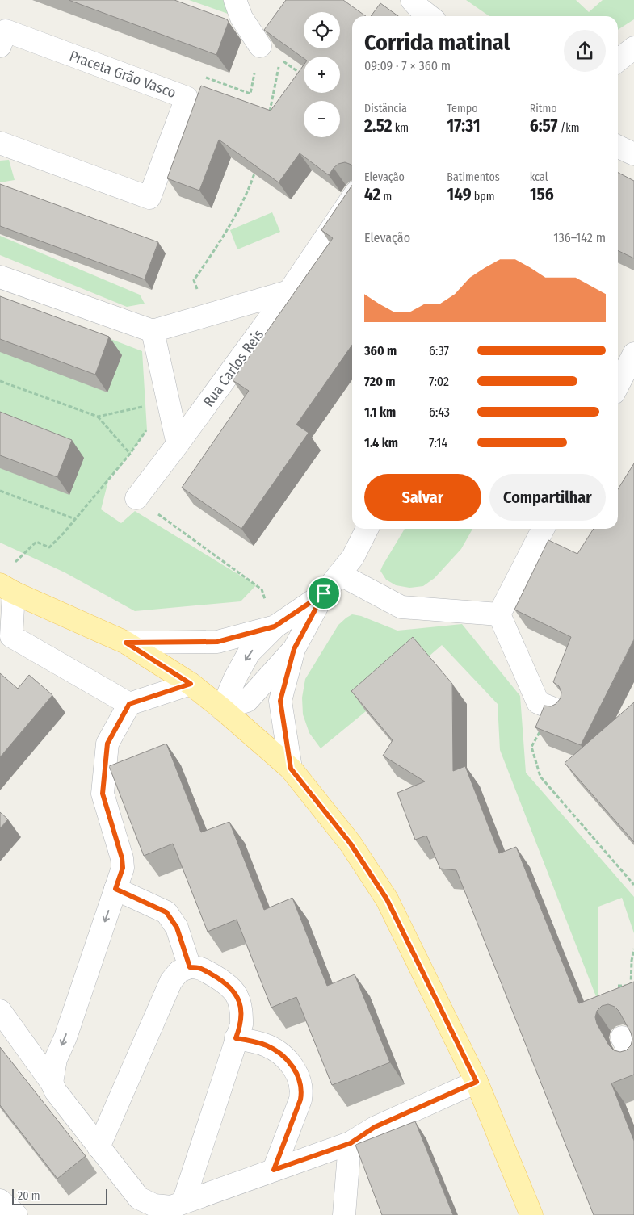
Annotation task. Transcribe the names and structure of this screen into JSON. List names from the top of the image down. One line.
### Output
{"streets":{"street":["Praceta Grão Vasco","Rua Carlos Reis"]},"scale_bar":"20 m","page":{"map_buttons":["+","−"],"heading":["Corrida matinal","09:09 · 7 × 360 m"],"stats":[["Distância","2.52 km"],["Tempo","17:31"],["Ritmo","6:57 /km"],["Elevação","42 m"],["Batimentos","149 bpm"],["kcal","156"]],"chart":["Elevação","136–142 m"],"list":[{"name":"360 m","note":"6:37"},{"name":"720 m","note":"7:02"},{"name":"1.1 km","note":"6:43"},{"name":"1.4 km","note":"7:14"}],"buttons":["Salvar","Compartilhar"],"scale":"20 m"}}
